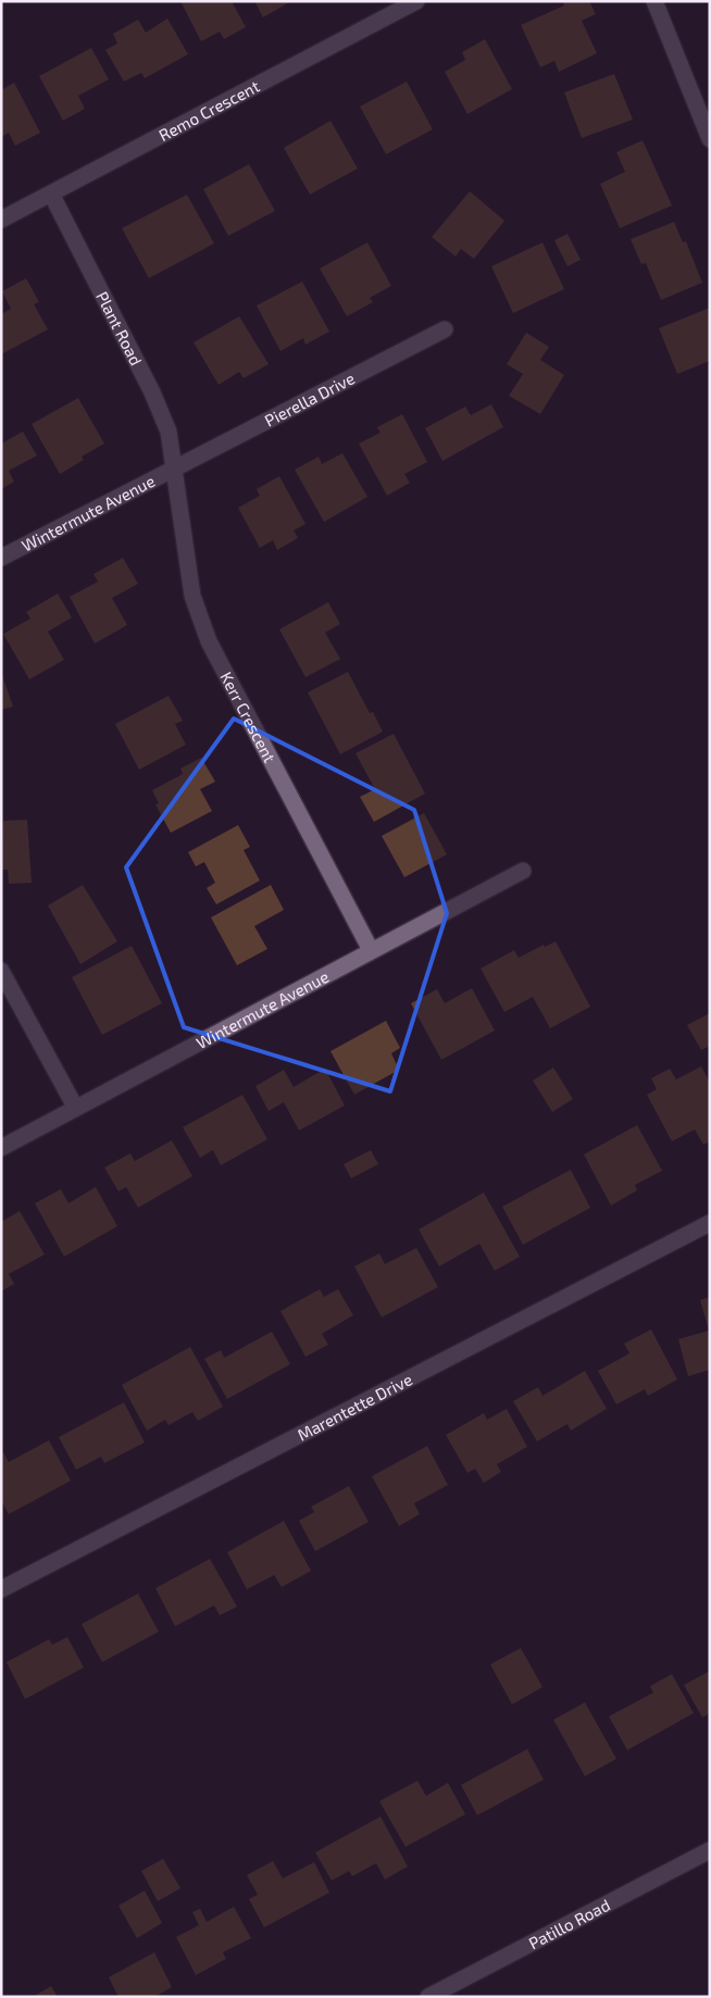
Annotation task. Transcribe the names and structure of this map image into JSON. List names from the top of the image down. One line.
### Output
{"streets":{"street":["Remo Crescent","Plant Road","Pierella Drive","Wintermute Avenue","Kerr Crescent","Marentette Drive","Patillo Road"]},"crossings":[["Remo Crescent","Plant Road"],["Plant Road","Pierella Drive"],["Plant Road","Wintermute Avenue"],["Plant Road","Kerr Crescent"],["Pierella Drive","Wintermute Avenue"],["Pierella Drive","Kerr Crescent"],["Wintermute Avenue","Kerr Crescent"]]}
